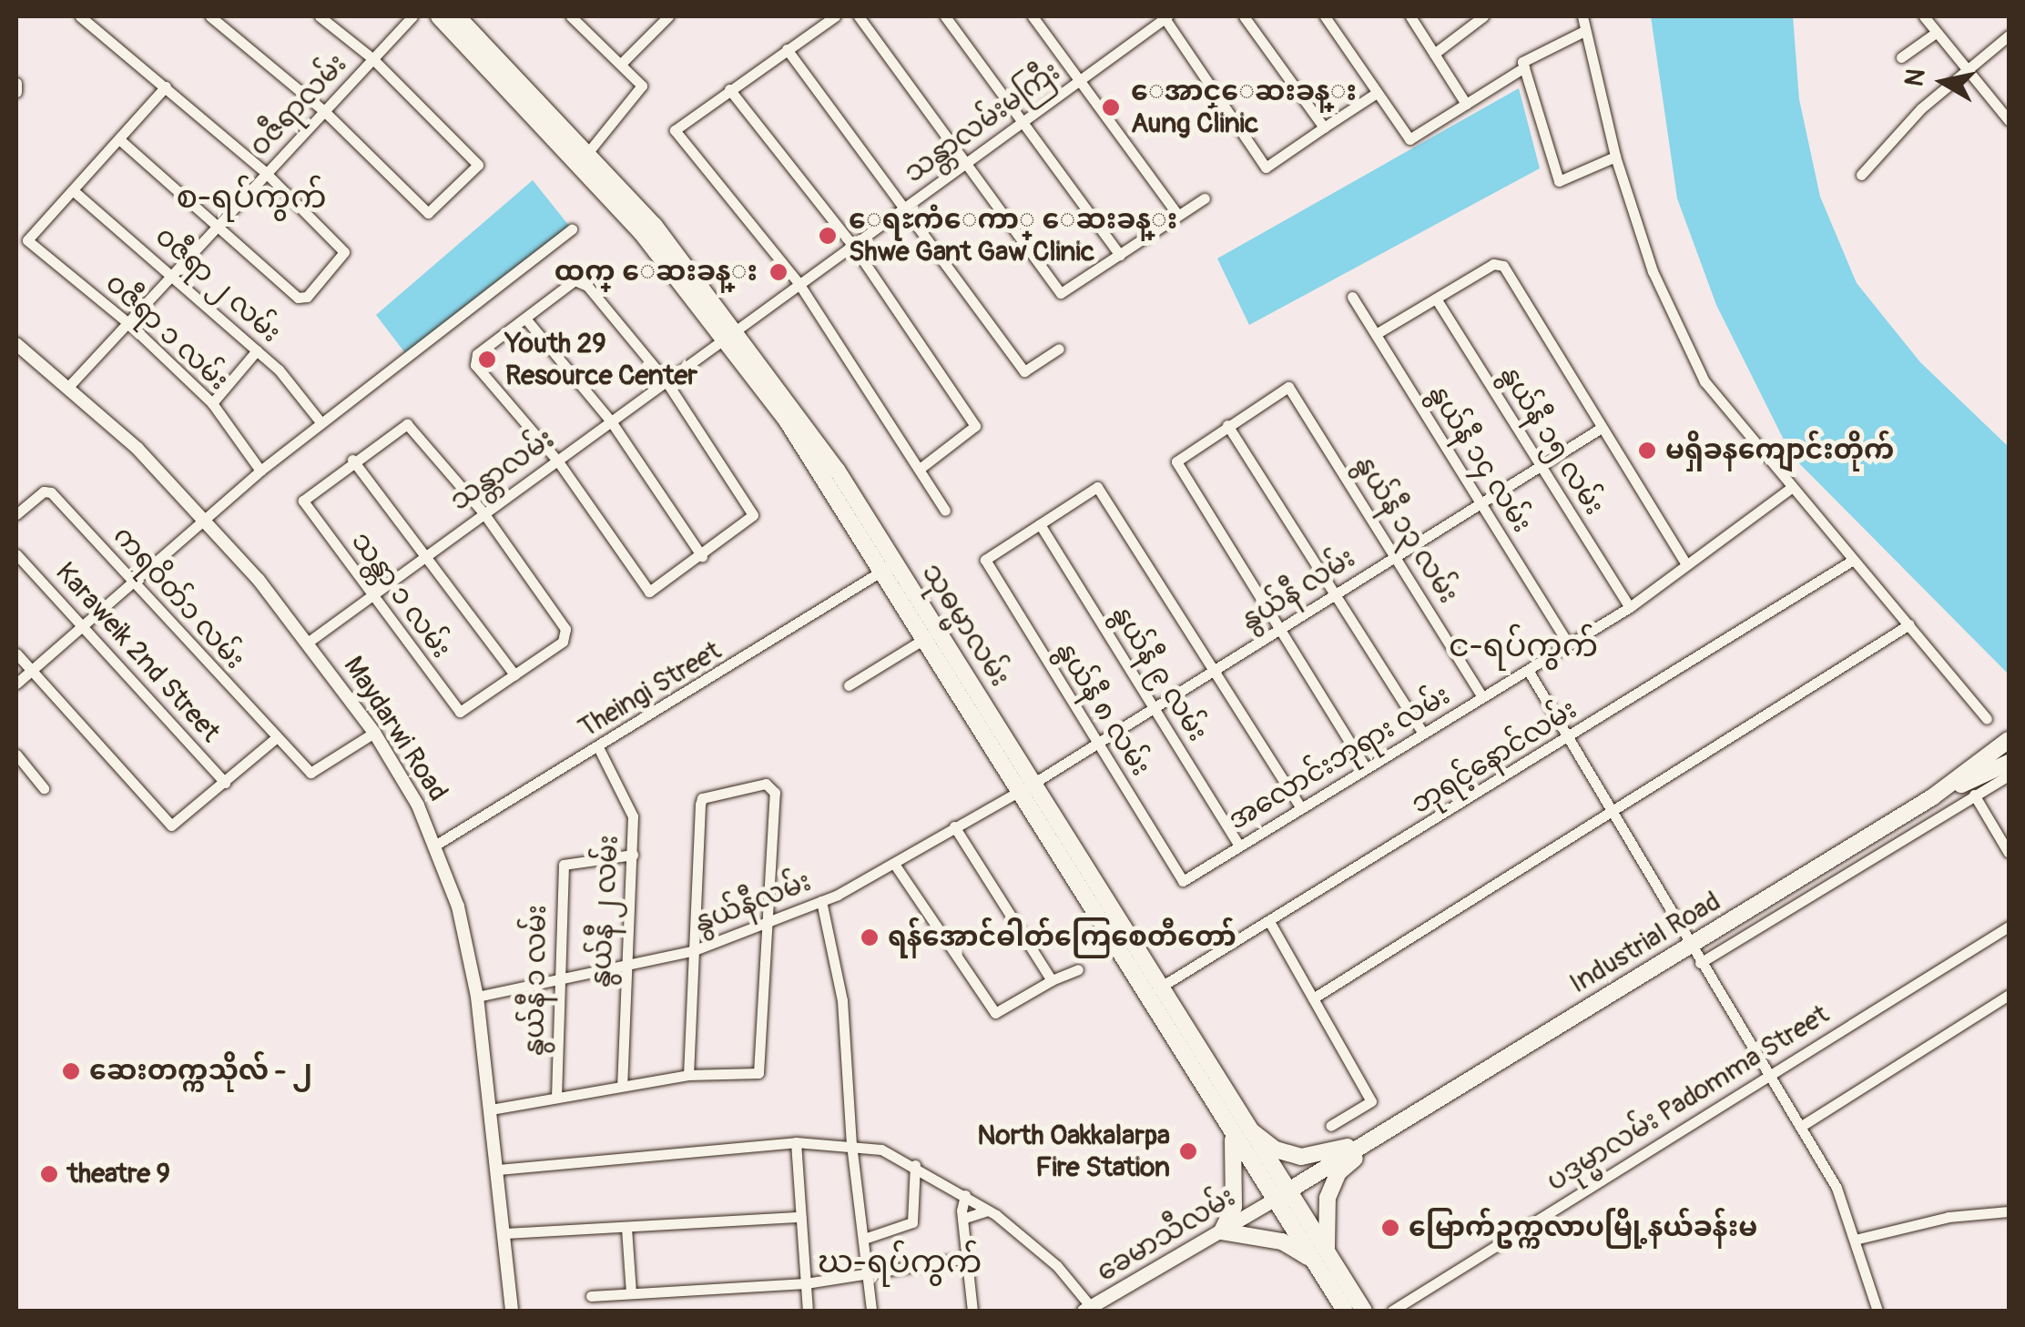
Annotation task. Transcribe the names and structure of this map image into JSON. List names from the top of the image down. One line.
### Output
{"streets":{"main road":["သုဓမ္မာလမ်း","Industrial Road","ခေမာသီလမ်း"],"street":["ဝဇီရာလမ်း","သန္တာလမ်းမကြီး","ဝဇီရာ ၂ လမ်း","ဝဇီရာ ၁ လမ်း","နွယ်နီ ၁၅ လမ်း","နွယ်နီ ၁၄ လမ်း","သန္တာလမ်း","နွယ်နီ ၁၃ လမ်း","နွယ်နီ လမ်း","သန္တာ ၁ လမ်း","ကရဝိတ်၁ လမ်း","Karaweik 2nd Street","နွယ်နီ ၉ လမ်း","Theingi Street","နွယ်နီ ၈ လမ်း","Maydarwi Road","ဘုရင့်နောင်လမ်း","အလောင်းဘုရား လမ်း","နွယ်နီလမ်း","နွယ်နီ ၂ လမ်း","နွယ်နီ ၁ လမ်း","ပဒုမ္မာလမ်း Padomma Street"]},"crossings":[["ဝဇီရာလမ်း","ဝဇီရာ ၂ လမ်း"],["ဝဇီရာလမ်း","ဝဇီရာ ၁ လမ်း"],["ဝဇီရာလမ်း","Maydarwi Road"],["သန္တာလမ်းမကြီး","သန္တာလမ်း"],["သန္တာလမ်းမကြီး","သုဓမ္မာလမ်း"],["ဝဇီရာ ၂ လမ်း","ဝဇီရာ ၁ လမ်း"],["နွယ်နီ ၁၅ လမ်း","နွယ်နီ လမ်း"],["နွယ်နီ ၁၅ လမ်း","အလောင်းဘုရား လမ်း"],["နွယ်နီ ၁၄ လမ်း","နွယ်နီ လမ်း"],["နွယ်နီ ၁၄ လမ်း","အလောင်းဘုရား လမ်း"],["သန္တာလမ်း","သန္တာ ၁ လမ်း"],["သန္တာလမ်း","သုဓမ္မာလမ်း"],["သန္တာလမ်း","Maydarwi Road"],["နွယ်နီ ၁၃ လမ်း","နွယ်နီ လမ်း"],["နွယ်နီ ၁၃ လမ်း","အလောင်းဘုရား လမ်း"],["နွယ်နီ လမ်း","သုဓမ္မာလမ်း"],["နွယ်နီ လမ်း","နွယ်နီ ၉ လမ်း"],["နွယ်နီ လမ်း","နွယ်နီ ၈ လမ်း"],["နွယ်နီ လမ်း","နွယ်နီလမ်း"],["ကရဝိတ်၁ လမ်း","Maydarwi Road"],["သုဓမ္မာလမ်း","Theingi Street"],["သုဓမ္မာလမ်း","ဘုရင့်နောင်လမ်း"],["သုဓမ္မာလမ်း","နွယ်နီလမ်း"],["သုဓမ္မာလမ်း","ခေမာသီလမ်း"],["နွယ်နီ ၉ လမ်း","နွယ်နီ ၈ လမ်း"],["နွယ်နီ ၉ လမ်း","အလောင်းဘုရား လမ်း"],["Theingi Street","Maydarwi Road"],["Theingi Street","နွယ်နီ ၂ လမ်း"],["နွယ်နီ ၈ လမ်း","အလောင်းဘုရား လမ်း"],["Maydarwi Road","နွယ်နီလမ်း"],["နွယ်နီလမ်း","နွယ်နီ ၂ လမ်း"],["နွယ်နီလမ်း","နွယ်နီ ၁ လမ်း"],["နွယ်နီ ၂ လမ်း","နွယ်နီ ၁ လမ်း"]],"districts":["စ-ရပ်ကွက်","င-ရပ်ကွက်","ဃ-ရပ်ကွက်"],"places":["ေအာင္ေဆးခန္း Aung Clinic","ေရႊကံေကာ္ ေဆးခန္း Shwe Gant Gaw Clinic","ထက္ ေဆးခန္း","Youth 29 Resource Center","မရှိခနကျောင်းတိုက်","ရန်အောင်ဓါတ်ကြေစေတီတော်","ဆေးတက္ကသိုလ် - ၂","North Oakkalarpa Fire Station","theatre 9","မြောက်ဥက္ကလာပမြို့နယ်ခန်းမ"],"north":"left"}
